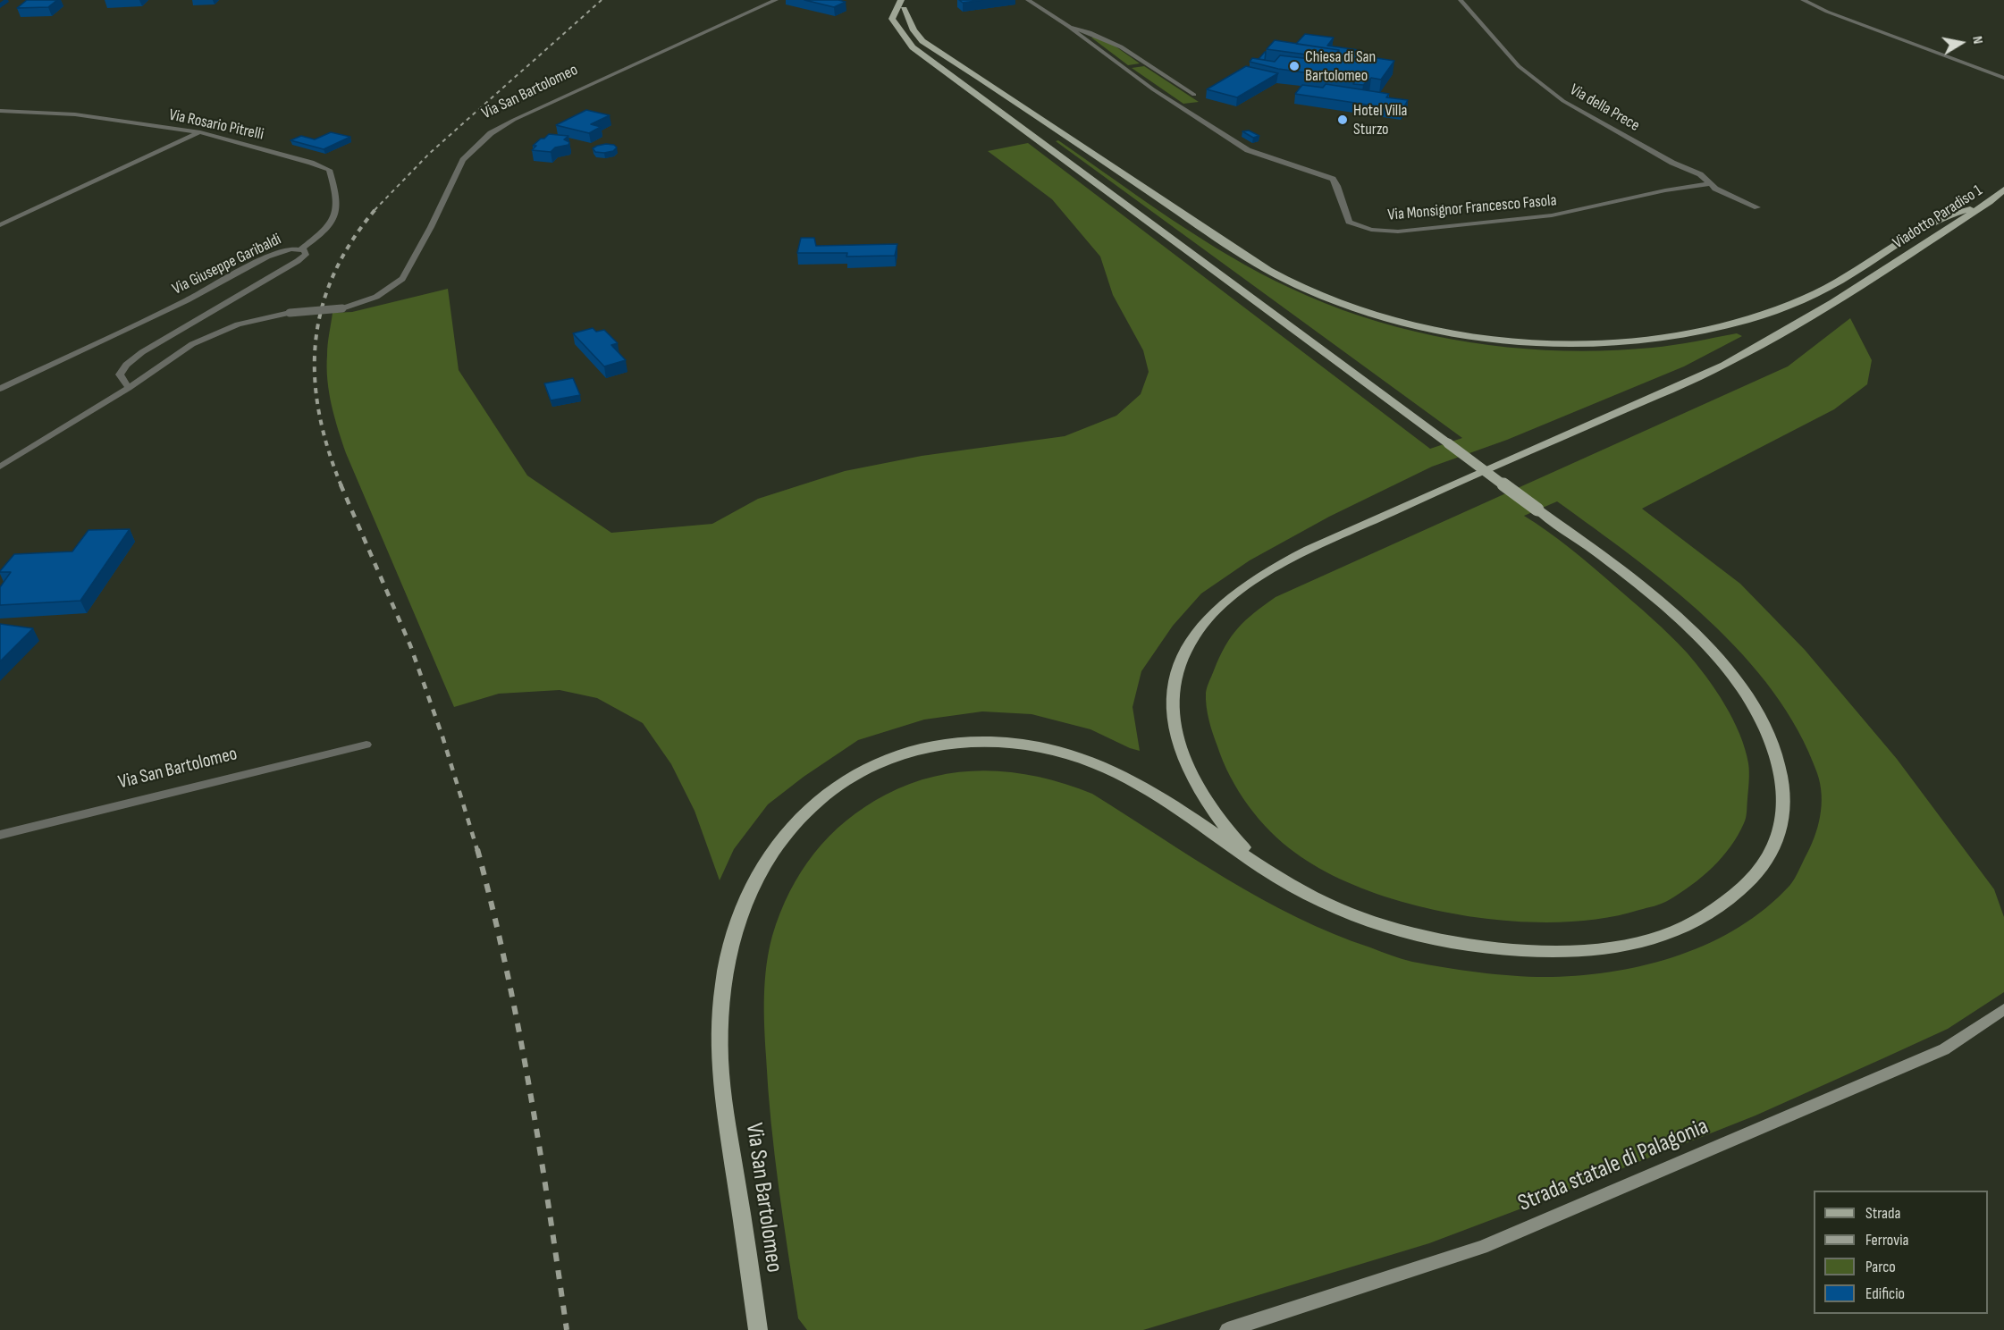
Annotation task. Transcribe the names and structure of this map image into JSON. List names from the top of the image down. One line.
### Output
{"streets":{"main road":["Via San Bartolomeo","Viadotto Paradiso 1","Strada statale di Palagonia"],"street":["Via della Prece","Via Rosario Pitrelli","Via Monsignor Francesco Fasola","Via Giuseppe Garibaldi"]},"crossings":[["Via San Bartolomeo","Viadotto Paradiso 1"],["Via San Bartolomeo","Via Giuseppe Garibaldi"],["Via della Prece","Via Monsignor Francesco Fasola"],["Via Rosario Pitrelli","Via Giuseppe Garibaldi"]],"places":["Chiesa di San Bartolomeo","Hotel Villa Sturzo"],"legend":["Strada","Ferrovia","Parco","Edificio"],"north":"right"}
